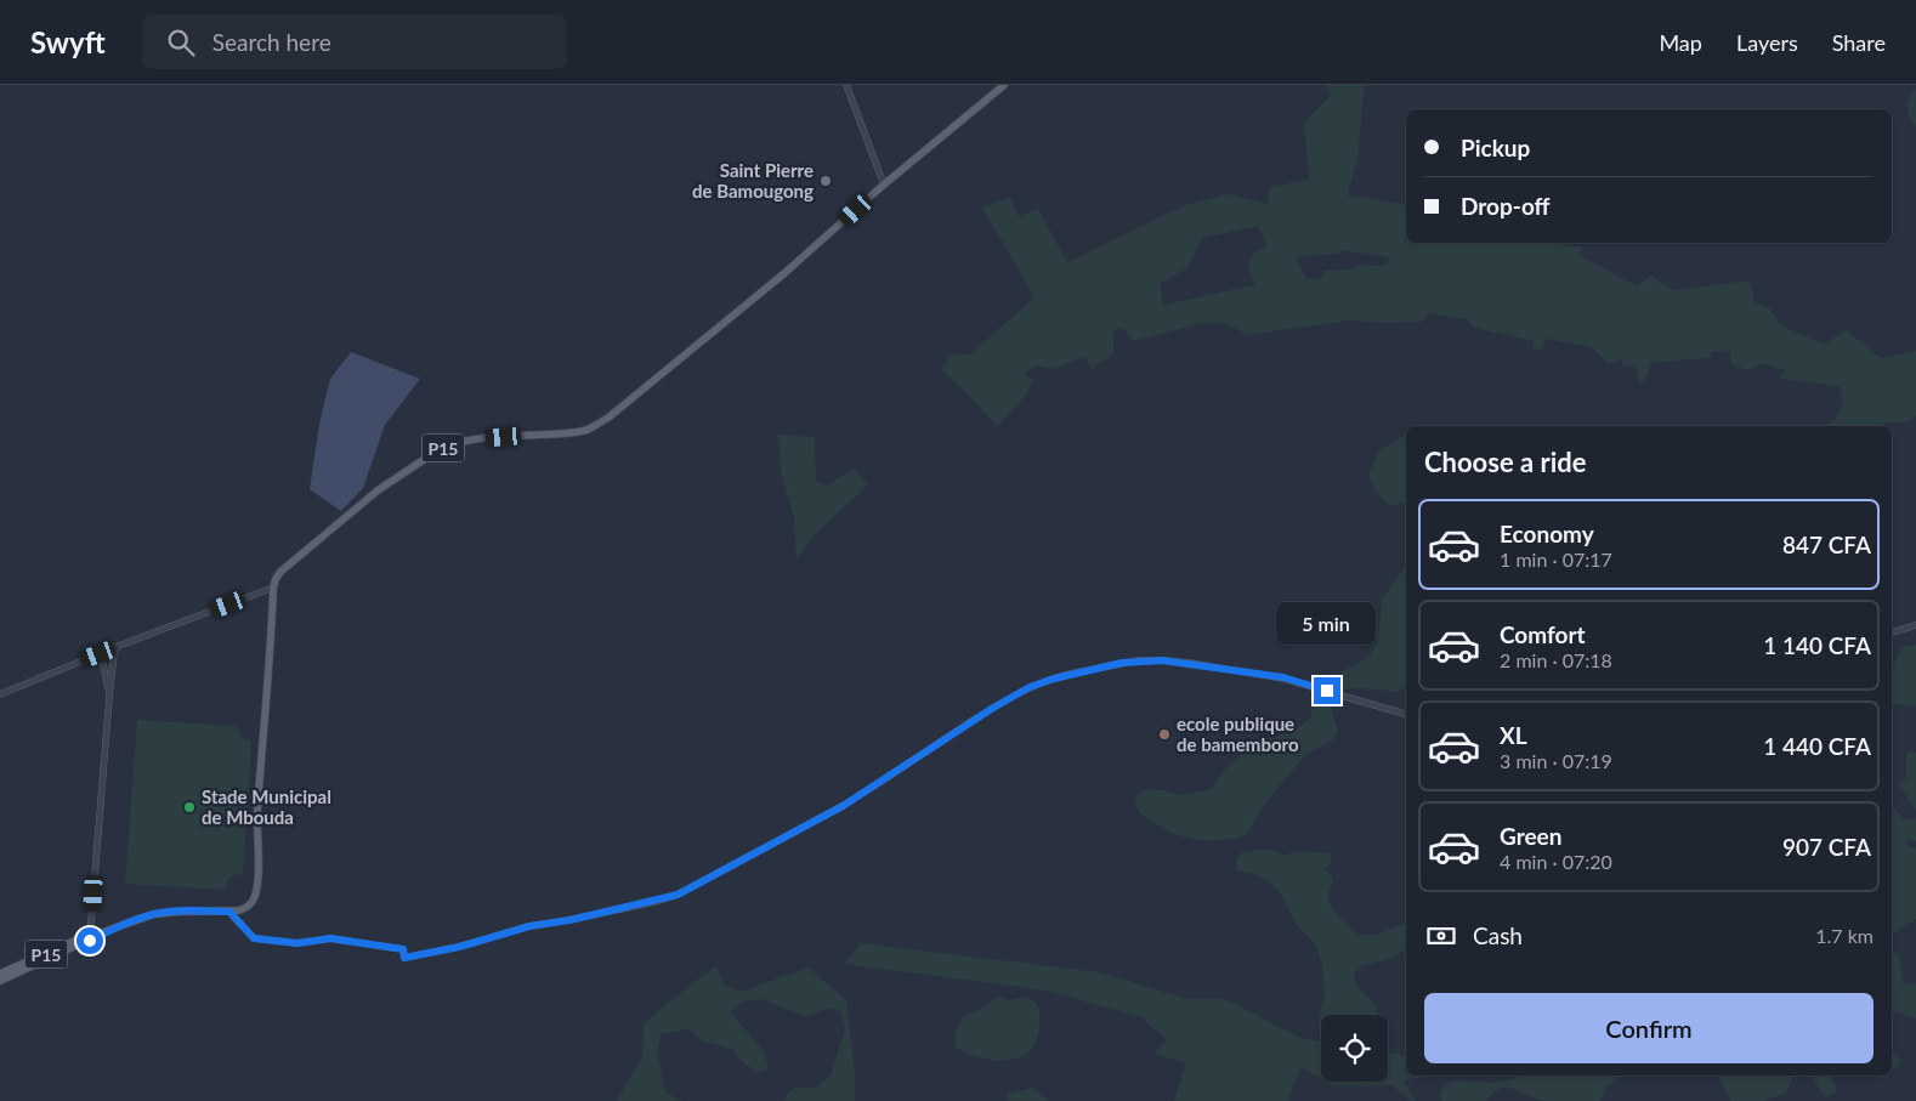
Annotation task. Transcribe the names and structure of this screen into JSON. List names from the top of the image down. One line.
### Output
{"streets":{"main road":["P15"]},"places":["Saint Pierre de Bamougong","ecole publique de bamemboro","Stade Municipal de Mbouda"],"page":{"header":"Swyft","search":"Search here","nav":["Map","Layers","Share"],"banner":["Pickup","Drop-off"],"heading":"Choose a ride","list":[{"name":"Economy","note":"1 min · 07:17","value":"847 CFA"},{"name":"Comfort","note":"2 min · 07:18","value":"1 140 CFA"},{"name":"XL","note":"3 min · 07:19","value":"1 440 CFA"},{"name":"Green","note":"4 min · 07:20","value":"907 CFA"}],"bubble":"5 min","pay":["Cash","1.7 km"],"buttons":"Confirm"}}
